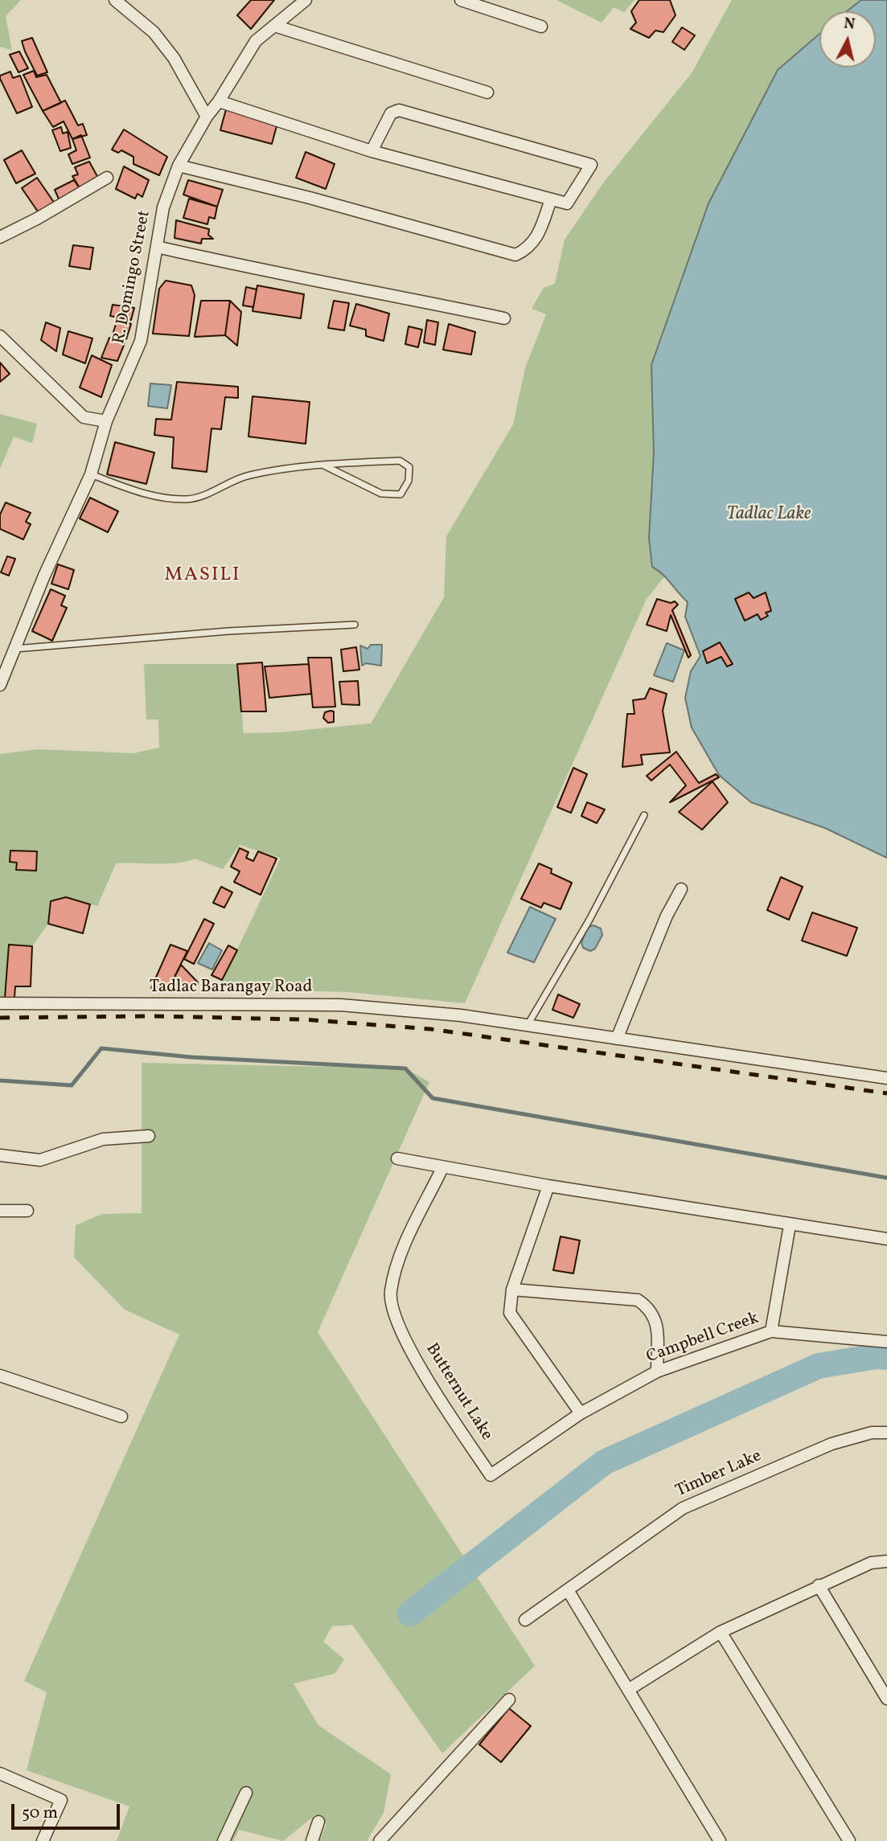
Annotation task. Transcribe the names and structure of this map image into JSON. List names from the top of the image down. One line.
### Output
{"streets":{"street":["R. Domingo Street","Tadlac Barangay Road","Campbell Creek","Butternut Lake","Timber Lake"]},"crossings":[["Campbell Creek","Butternut Lake"]],"districts":["MASILI"],"water":["Tadlac Lake"],"scale_bar":"50 m","north":"top"}
